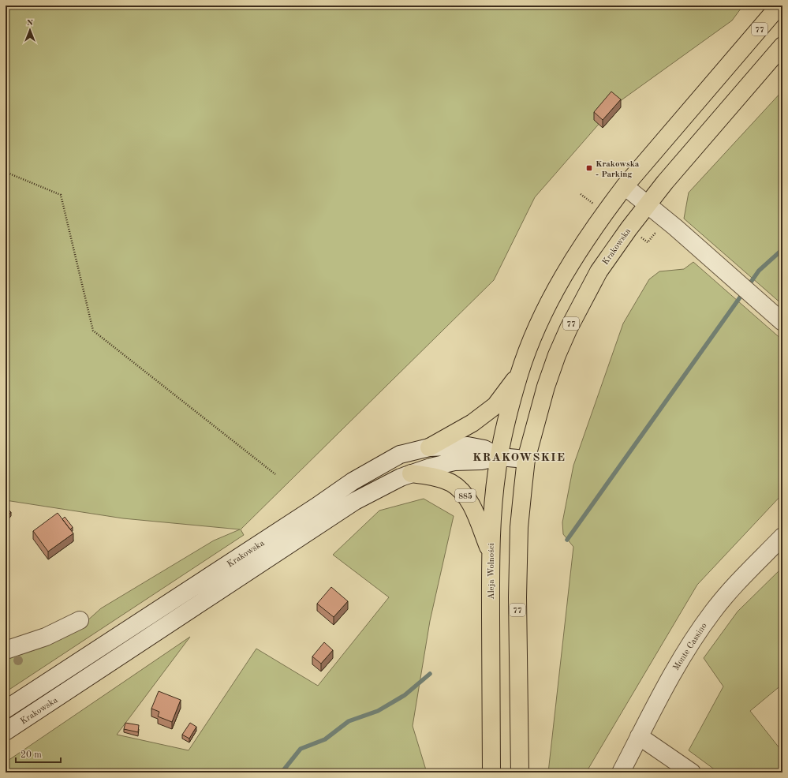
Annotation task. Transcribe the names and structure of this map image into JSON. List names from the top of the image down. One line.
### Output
{"streets":{"highway":["77","Krakowska","885","Aleja Wolności"],"main road":["Monte Cassino"]},"crossings":[["77","Krakowska"],["77","Aleja Wolności"],["Krakowska","885"],["Krakowska","Aleja Wolności"],["885","Aleja Wolności"]],"districts":["KRAKOWSKIE"],"places":{"transit":["Krakowska - Parking"]},"scale_bar":"20 m","north":"top"}
